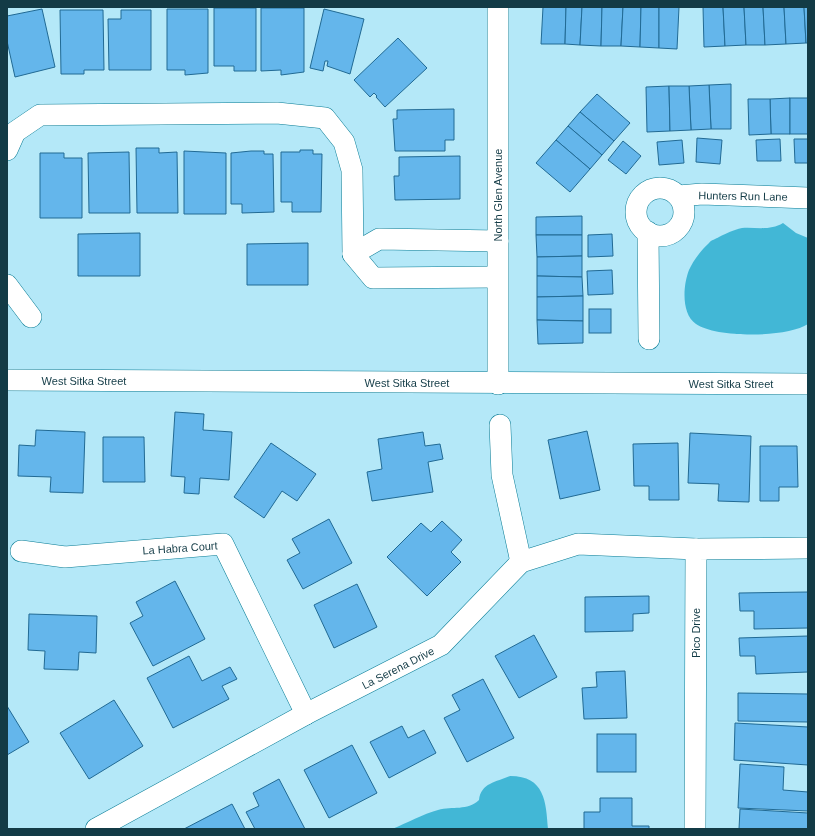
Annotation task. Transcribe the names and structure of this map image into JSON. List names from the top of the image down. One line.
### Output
{"streets":{"street":["North Glen Avenue","Hunters Run Lane","West Sitka Street","La Habra Court","Pico Drive","La Serena Drive"]},"crossings":[["North Glen Avenue","West Sitka Street"],["La Habra Court","La Serena Drive"],["Pico Drive","La Serena Drive"]]}
